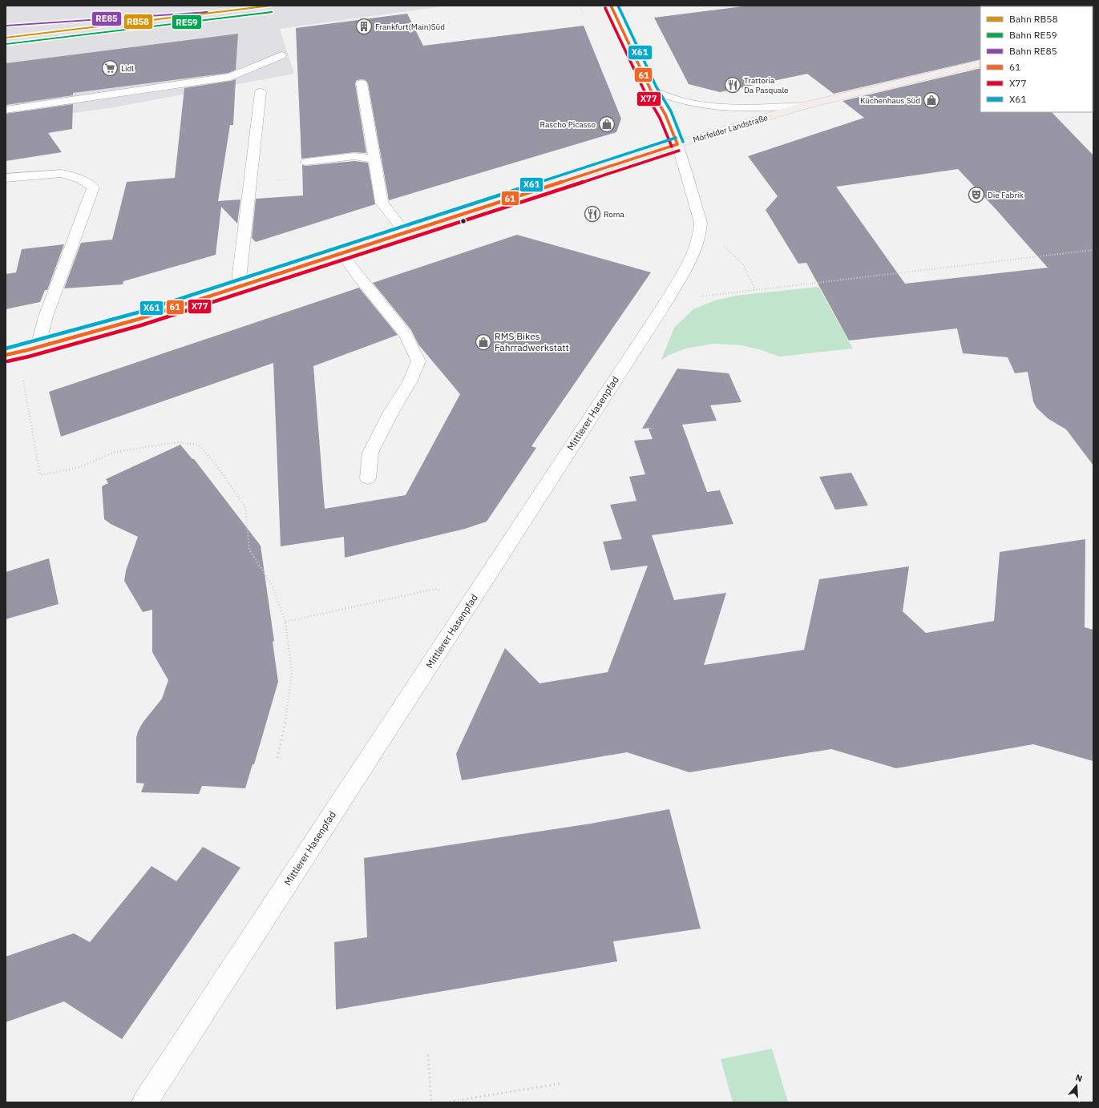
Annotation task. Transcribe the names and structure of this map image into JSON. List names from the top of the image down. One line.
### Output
{"streets":{"main road":["Mörfelder Landstraße"],"street":["Mittlerer Hasenpfad"]},"crossings":[["Mörfelder Landstraße","Mittlerer Hasenpfad"]],"places":{"building":["Frankfurt(Main)Süd"],"supermarket":["Lidl"],"restaurant":["Trattoria Da Pasquale","Roma"],"shop":["Küchenhaus Süd","Rascho Picasso","RMS Bikes Fahrradwerkstatt"],"theatre":["Die Fabrik"]},"lines":["rail line RB58","transit line 61","transit line X61","transit line X77","rail line RE59","rail line RE85"],"legend":["Bahn RB58","Bahn RE59","Bahn RE85","61","X77","X61"],"north":"top"}
